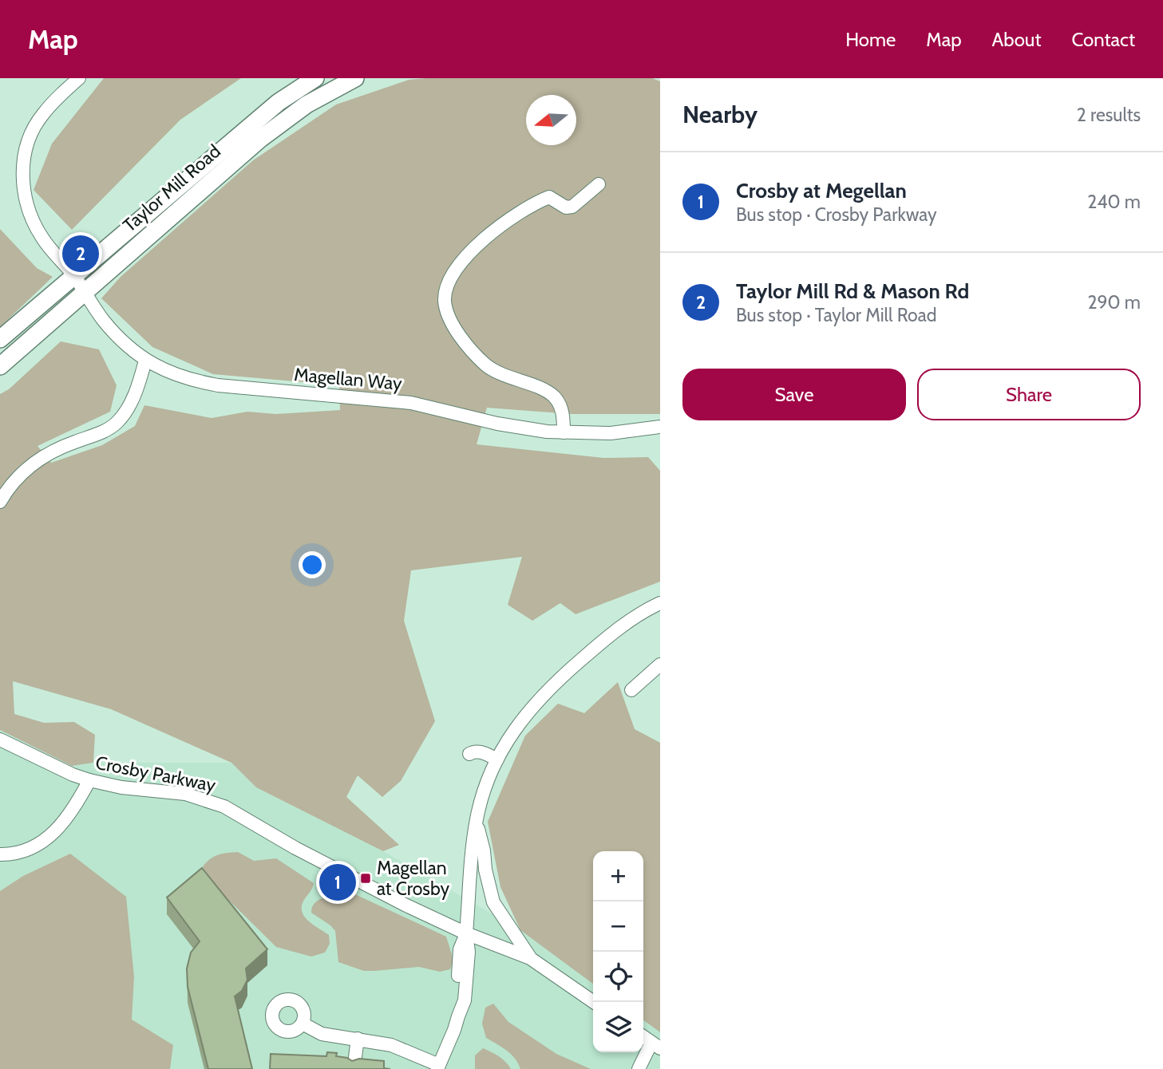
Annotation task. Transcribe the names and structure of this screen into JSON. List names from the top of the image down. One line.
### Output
{"streets":{"main road":["Taylor Mill Road"],"street":["Magellan Way","Crosby Parkway"]},"crossings":[["Taylor Mill Road","Magellan Way"]],"places":{"transit":["Magellan at Crosby"]},"north":"left","page":{"header":"Map","nav":["Home","Map","About","Contact"],"heading":["Nearby","2 results"],"list":[{"mark":"1","name":"Crosby at Megellan","note":"Bus stop · Crosby Parkway","value":"240 m"},{"mark":"2","name":"Taylor Mill Rd & Mason Rd","note":"Bus stop · Taylor Mill Road","value":"290 m"}],"pins":["2","1"],"buttons":["Save","Share"],"map_buttons":["+","−"]}}
